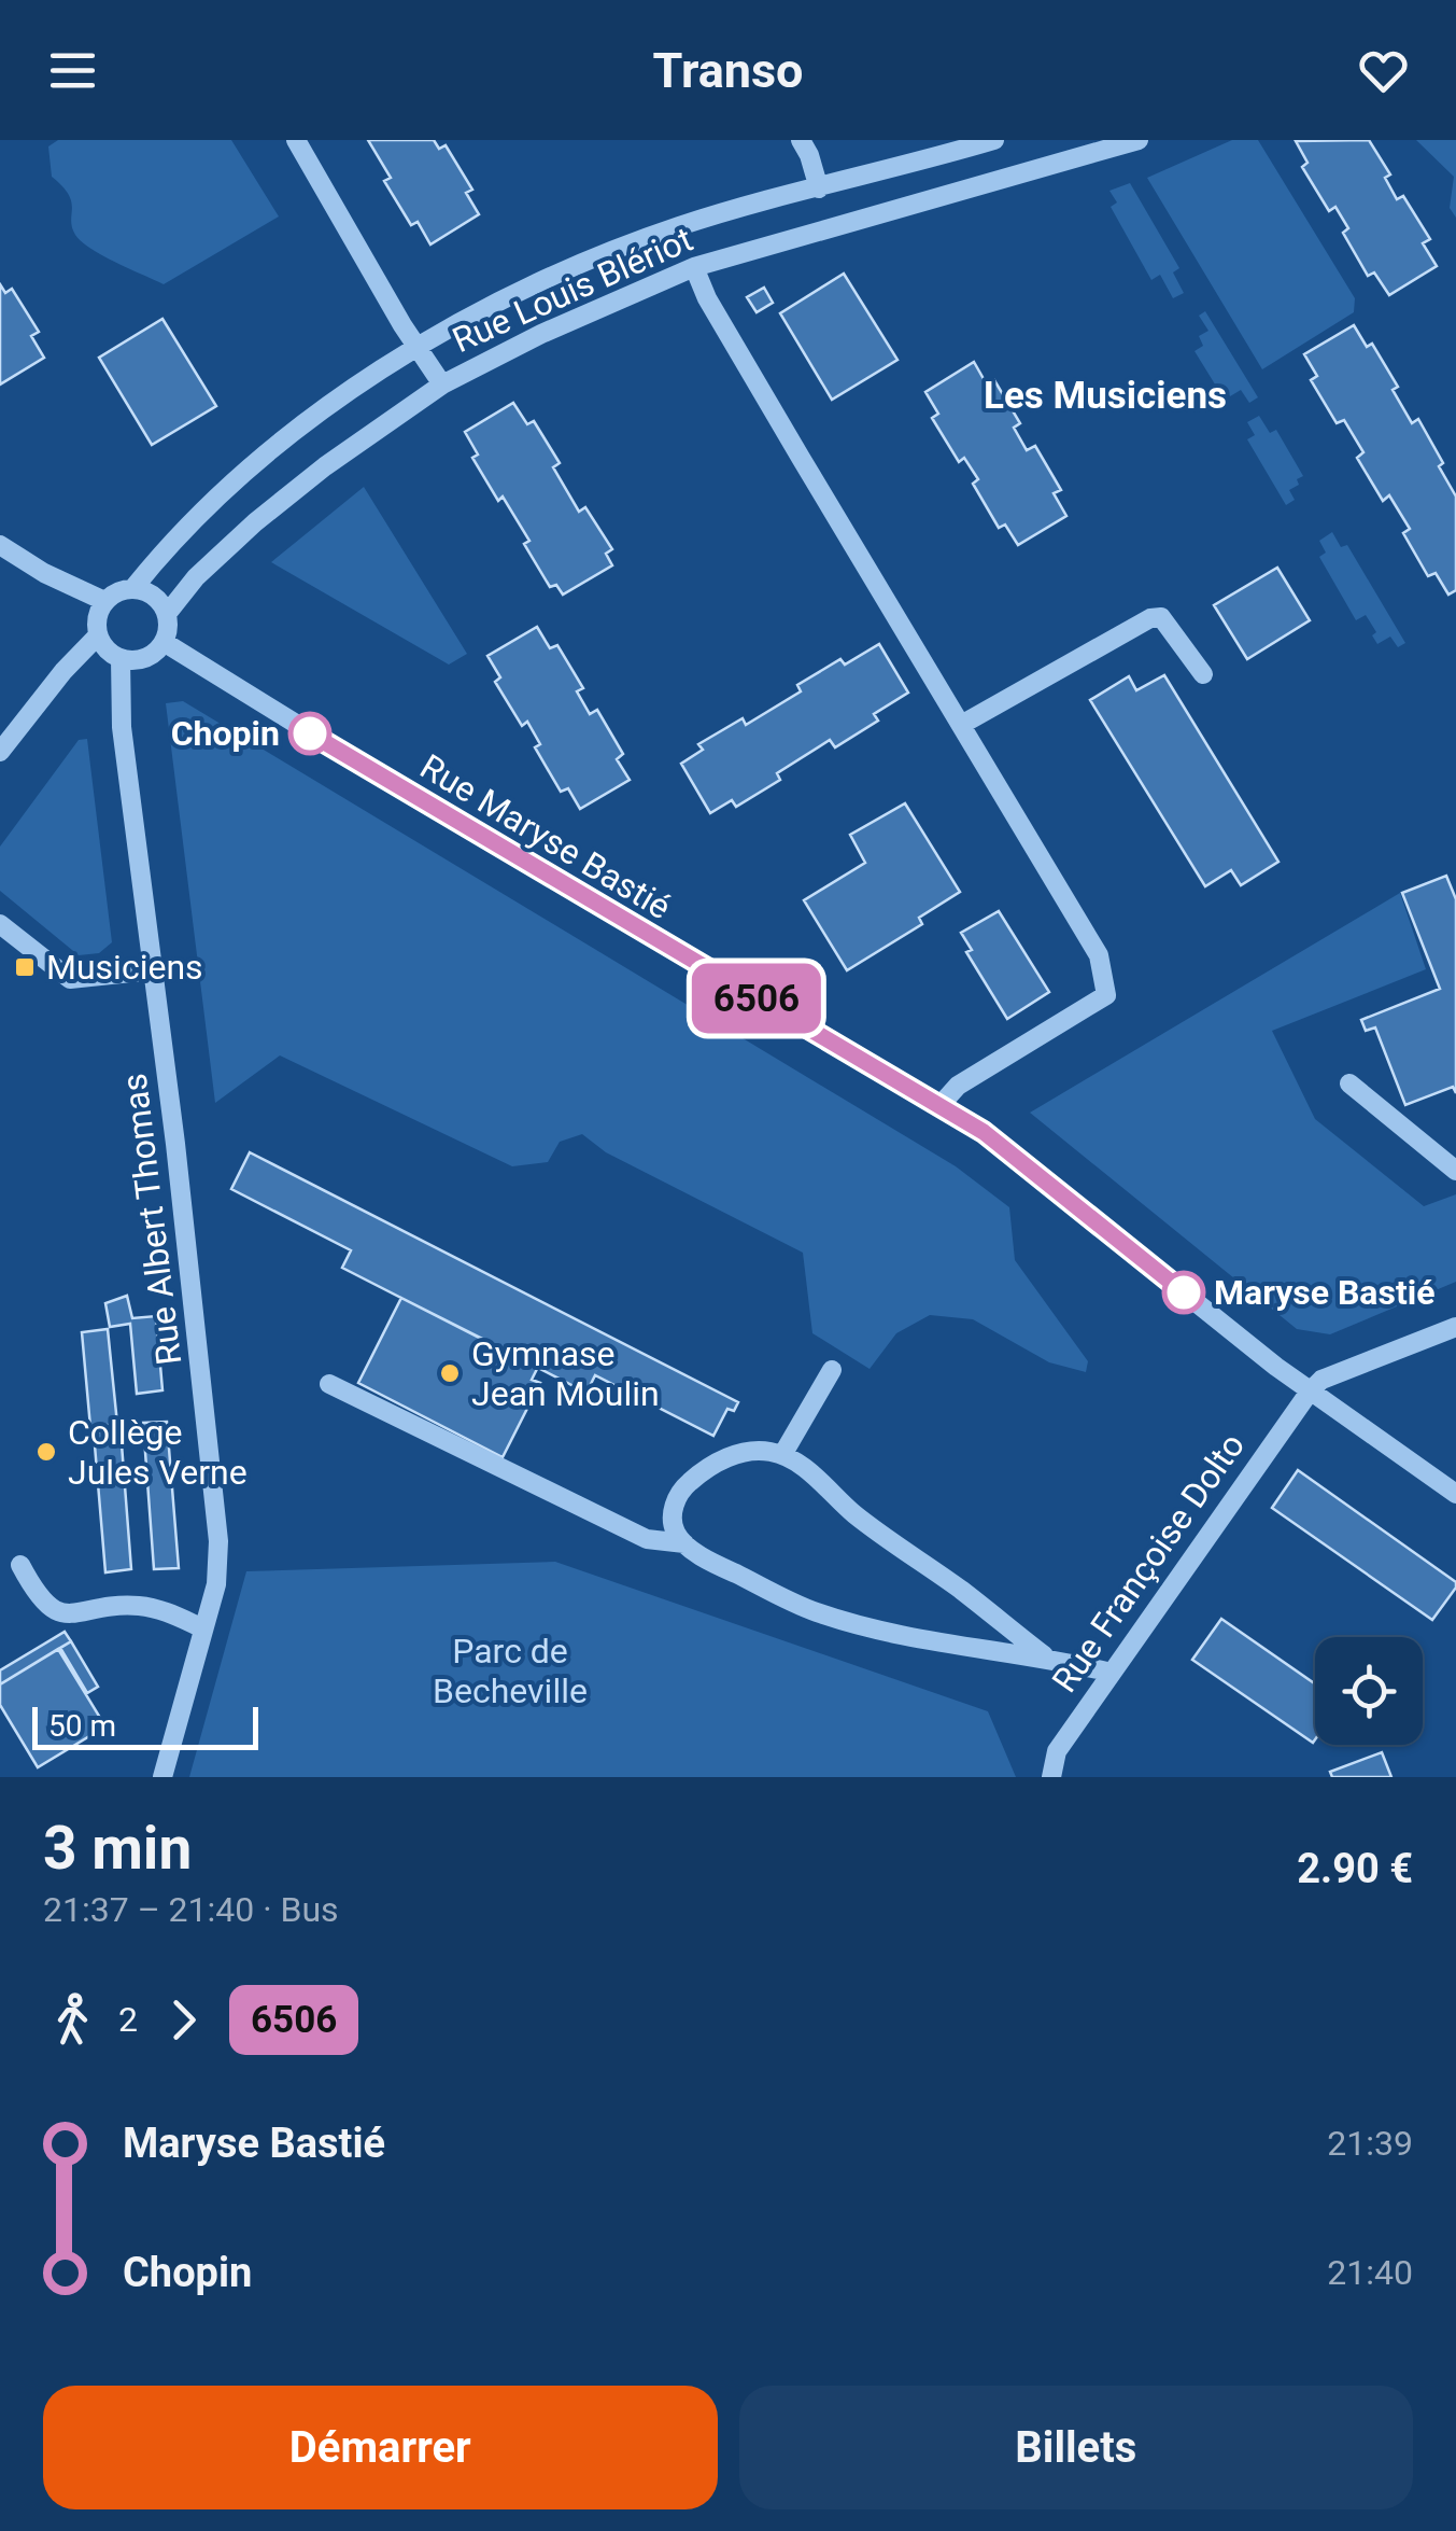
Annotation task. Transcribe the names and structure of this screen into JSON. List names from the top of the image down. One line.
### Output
{"streets":{"street":["Rue Louis Blériot","Rue Maryse Bastié","Rue Albert Thomas","Rue Françoise Dolto"]},"crossings":[["Rue Louis Blériot","Rue Maryse Bastié"],["Rue Louis Blériot","Rue Albert Thomas"],["Rue Maryse Bastié","Rue Albert Thomas"],["Rue Maryse Bastié","Rue Françoise Dolto"]],"districts":["Les Musiciens"],"parks":["Parc de Becheville"],"places":{"other":["Chopin","Maryse Bastié","Gymnase Jean Moulin","Collège Jules Verne"],"transit":["Musiciens"]},"lines":["bus line 6506"],"scale_bar":"50 m","page":{"header":"Transo","on_map":"6506","scale":"50 m","heading":["3 min","21:37 – 21:40 · Bus","2.90 €"],"legs":["2","6506"],"list":[{"name":"Maryse Bastié","value":"21:39"},{"name":"Chopin","value":"21:40"}],"buttons":["Démarrer","Billets"]}}
